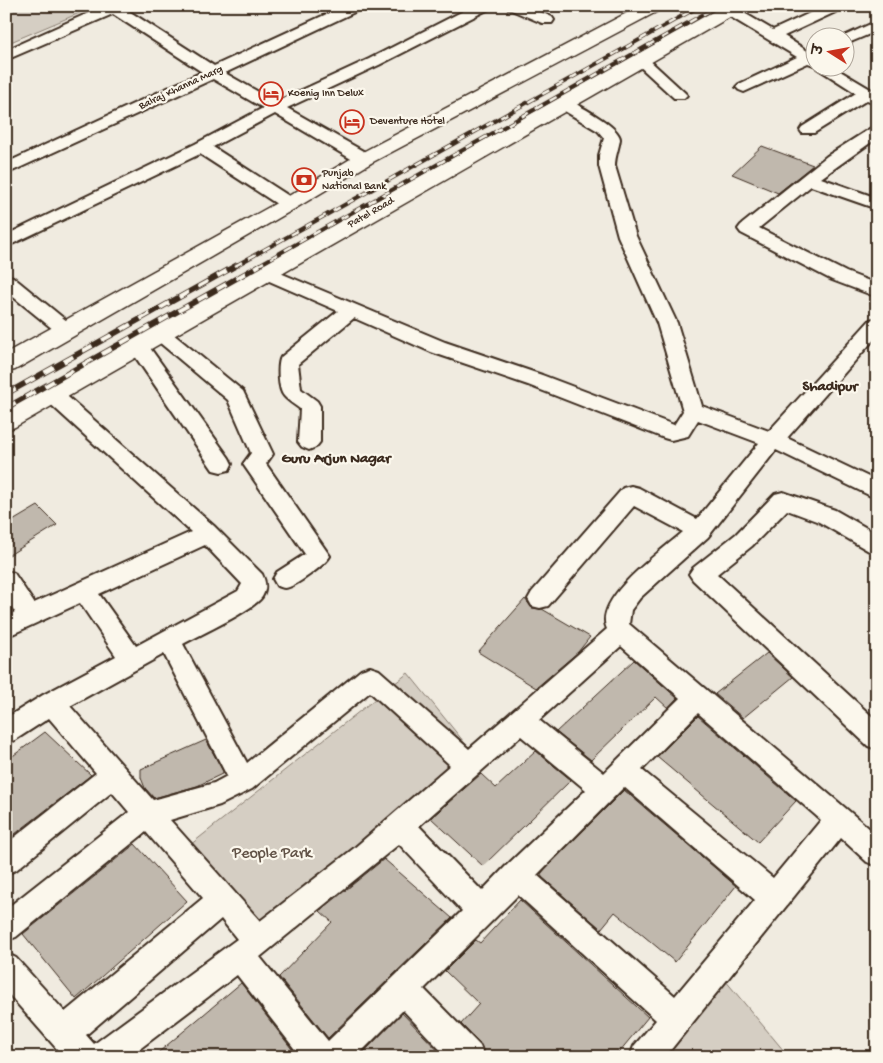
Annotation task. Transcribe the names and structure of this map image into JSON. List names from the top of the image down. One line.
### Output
{"streets":{"main road":["Patel Road"],"street":["Balraj Khanna Marg"]},"districts":["Shadipur","Guru Arjun Nagar"],"parks":["People Park"],"places":{"hotel":["Koenig Inn Delux","Deventure Hotel"],"bank":["Punjab National Bank"]},"north":"left"}
